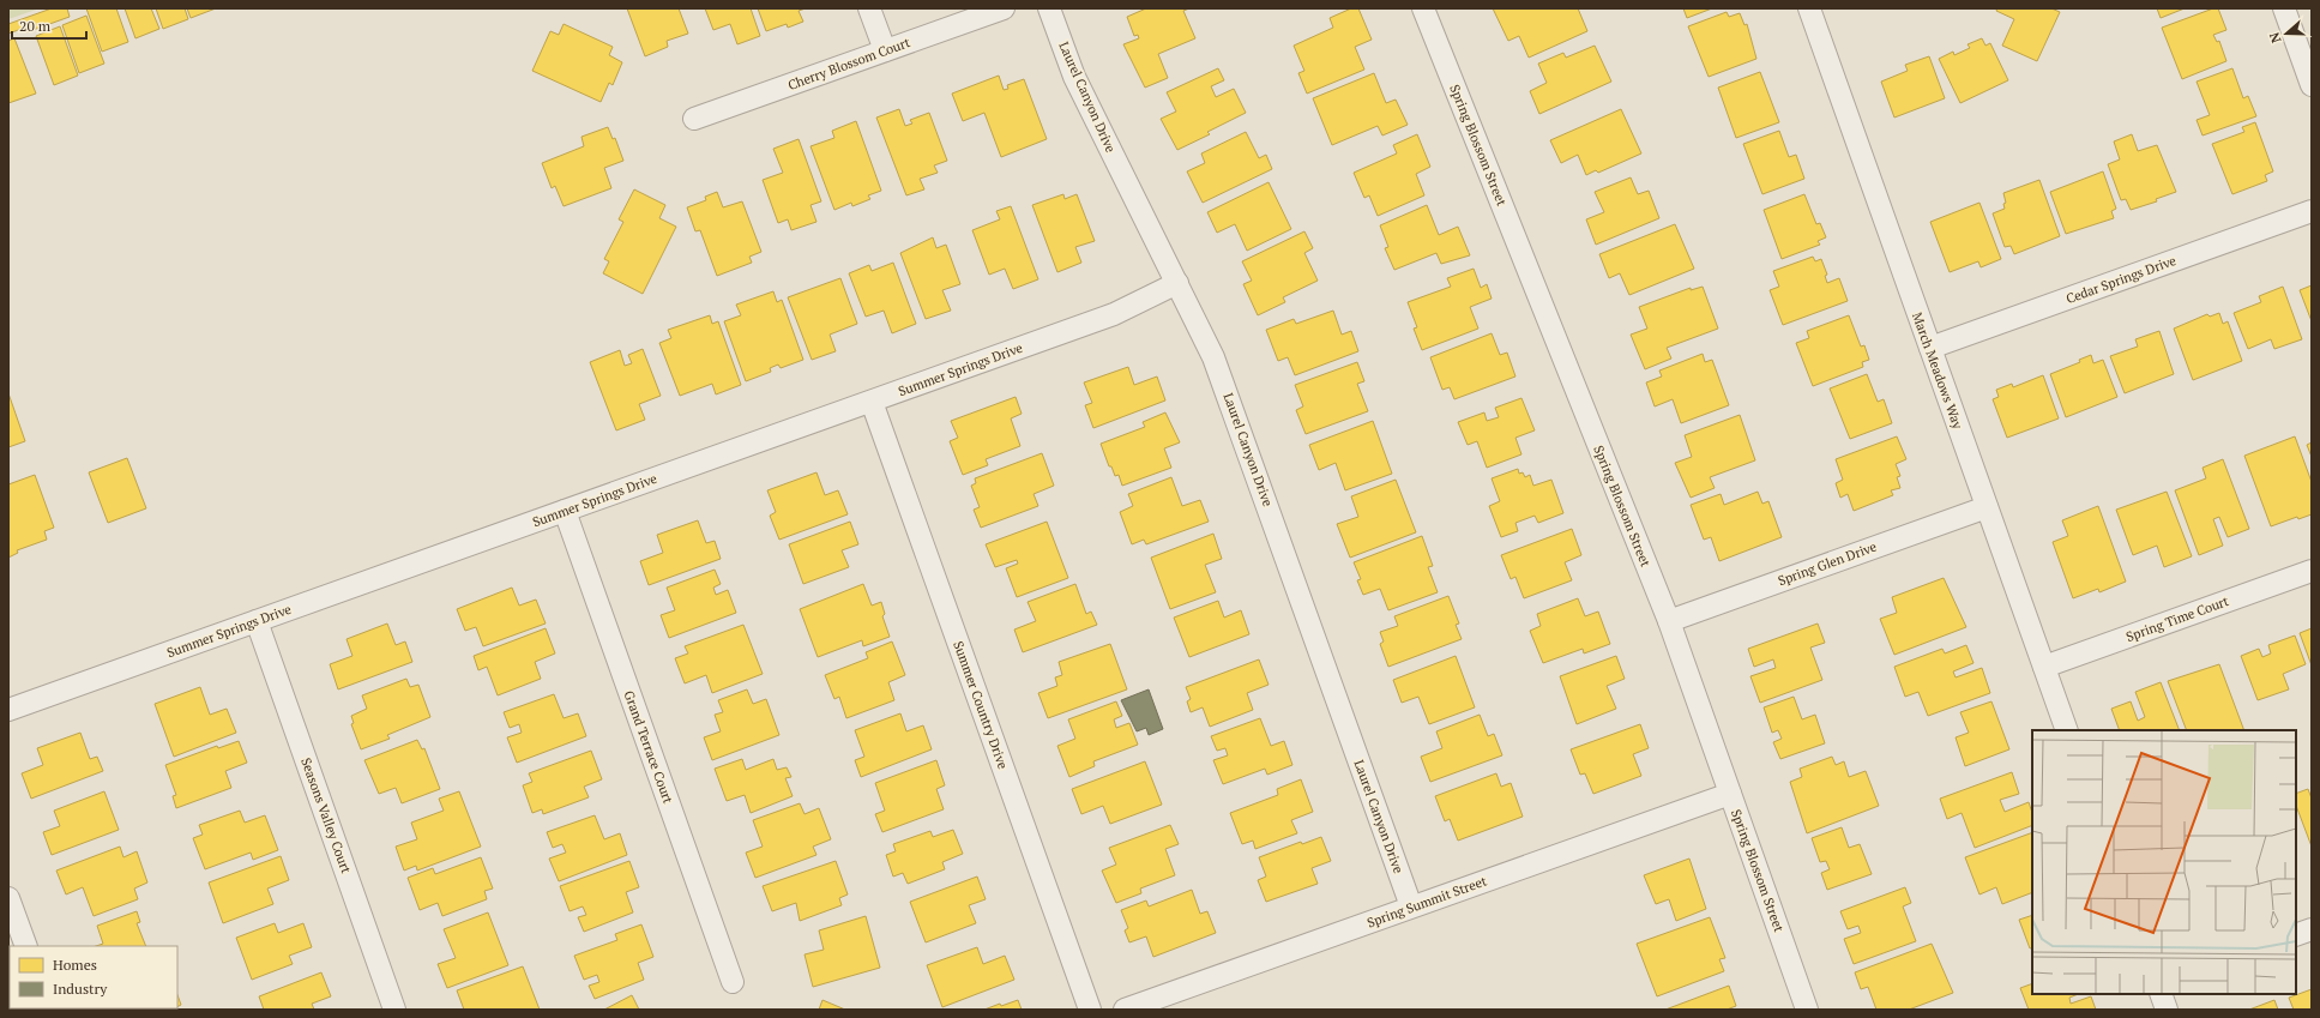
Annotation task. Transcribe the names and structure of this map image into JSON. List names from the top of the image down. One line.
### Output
{"streets":{"street":["Cherry Blossom Court","Laurel Canyon Drive","Spring Blossom Street","Cedar Springs Drive","Summer Springs Drive","March Meadows Way","Spring Glen Drive","Spring Time Court","Summer Country Drive","Grand Terrace Court","Seasons Valley Court","Spring Summit Street"]},"crossings":[["Laurel Canyon Drive","Summer Springs Drive"],["Laurel Canyon Drive","Spring Summit Street"],["Spring Blossom Street","Spring Glen Drive"],["Spring Blossom Street","Spring Summit Street"],["Cedar Springs Drive","March Meadows Way"],["Summer Springs Drive","Summer Country Drive"],["Summer Springs Drive","Grand Terrace Court"],["Summer Springs Drive","Seasons Valley Court"],["March Meadows Way","Spring Glen Drive"],["March Meadows Way","Spring Time Court"]],"legend":["Homes","Industry"],"scale_bar":"20 m","north":"left"}
